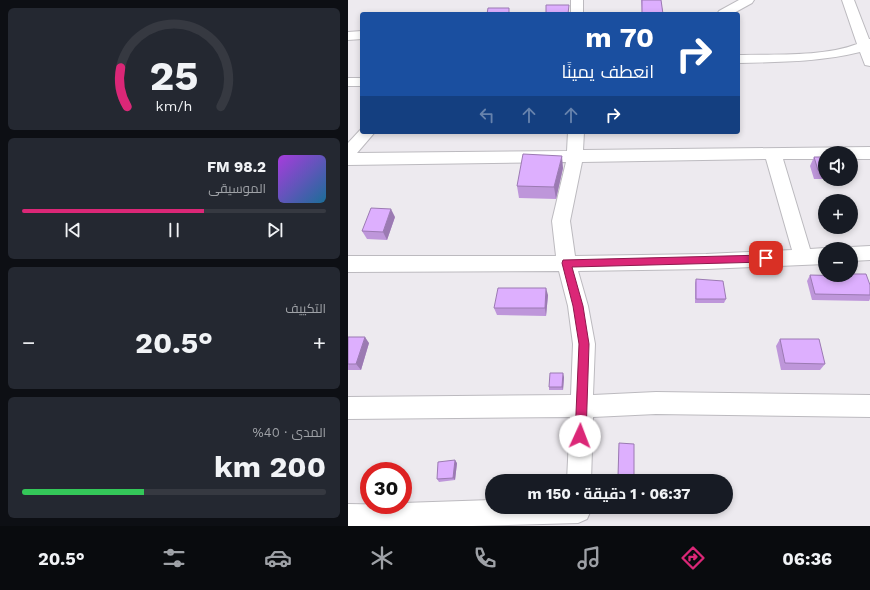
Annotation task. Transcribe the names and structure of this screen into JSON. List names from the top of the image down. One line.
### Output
{"page":{"turn":["70 m","انعطف يمينًا"],"map_buttons":["+","−"],"song":["98.2 FM","الموسيقى"],"tile":["التكييف",["المدى · 40%","200 km"]],"heat":["−","20.5°","+"],"limit":"30","trip":"06:37 · 1 دقيقة · 150 m","tabs":["06:36","20.5°"],"gauge":["25","km/h"]}}
